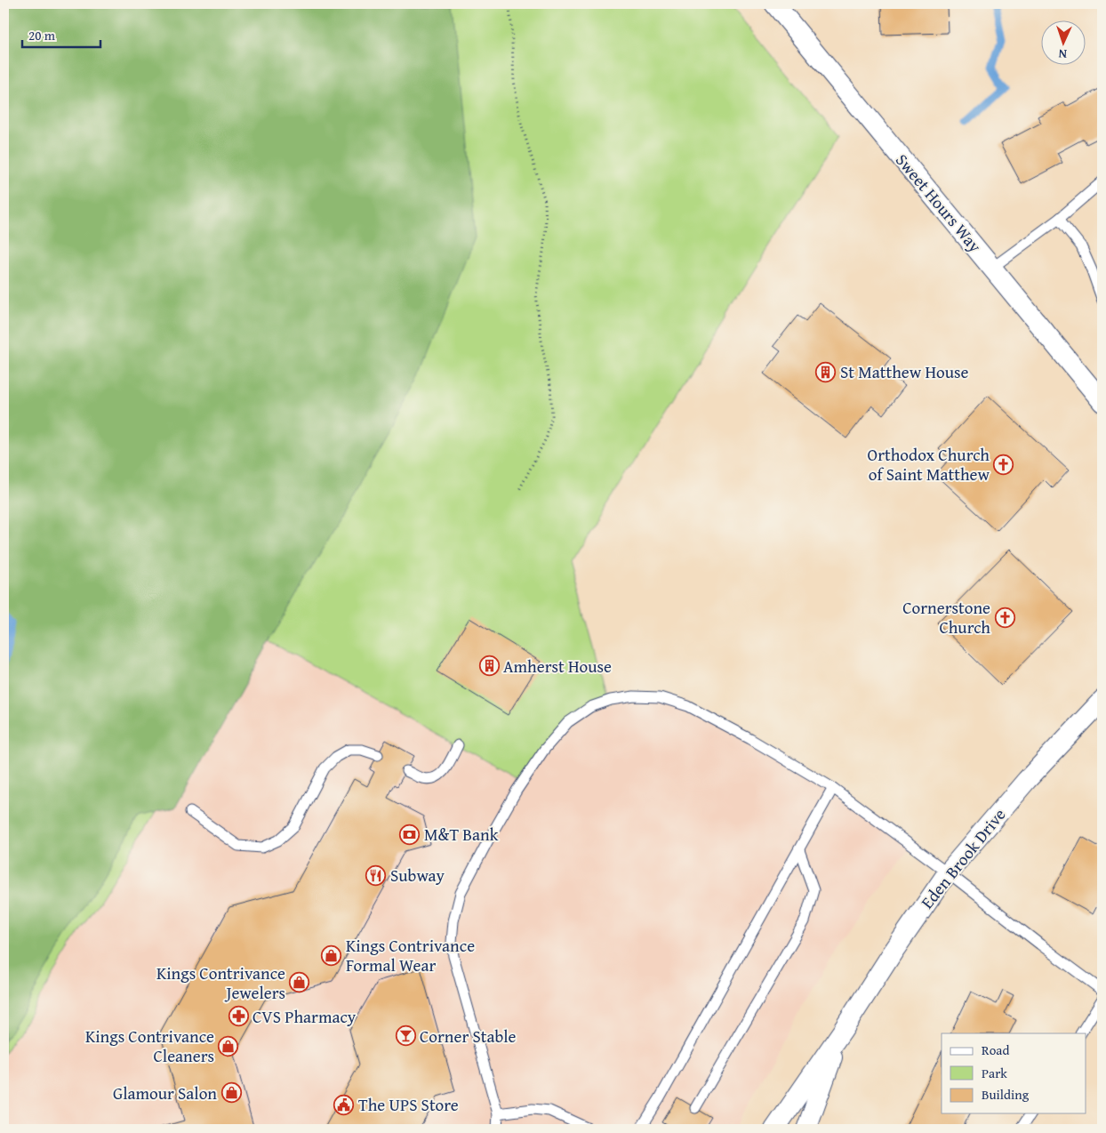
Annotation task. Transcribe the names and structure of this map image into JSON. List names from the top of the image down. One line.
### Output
{"streets":{"street":["Sweet Hours Way","Eden Brook Drive"]},"places":{"building":["St Matthew House","Amherst House"],"church":["Orthodox Church of Saint Matthew","Cornerstone Church"],"bank":["M&T Bank"],"restaurant":["Subway"],"shop":["Kings Contrivance Formal Wear","Kings Contrivance Jewelers","Kings Contrivance Cleaners","Glamour Salon"],"pharmacy":["CVS Pharmacy"],"bar":["Corner Stable"],"public building":["The UPS Store"]},"legend":["Road","Park","Building"],"scale_bar":"20 m","north":"bottom"}
